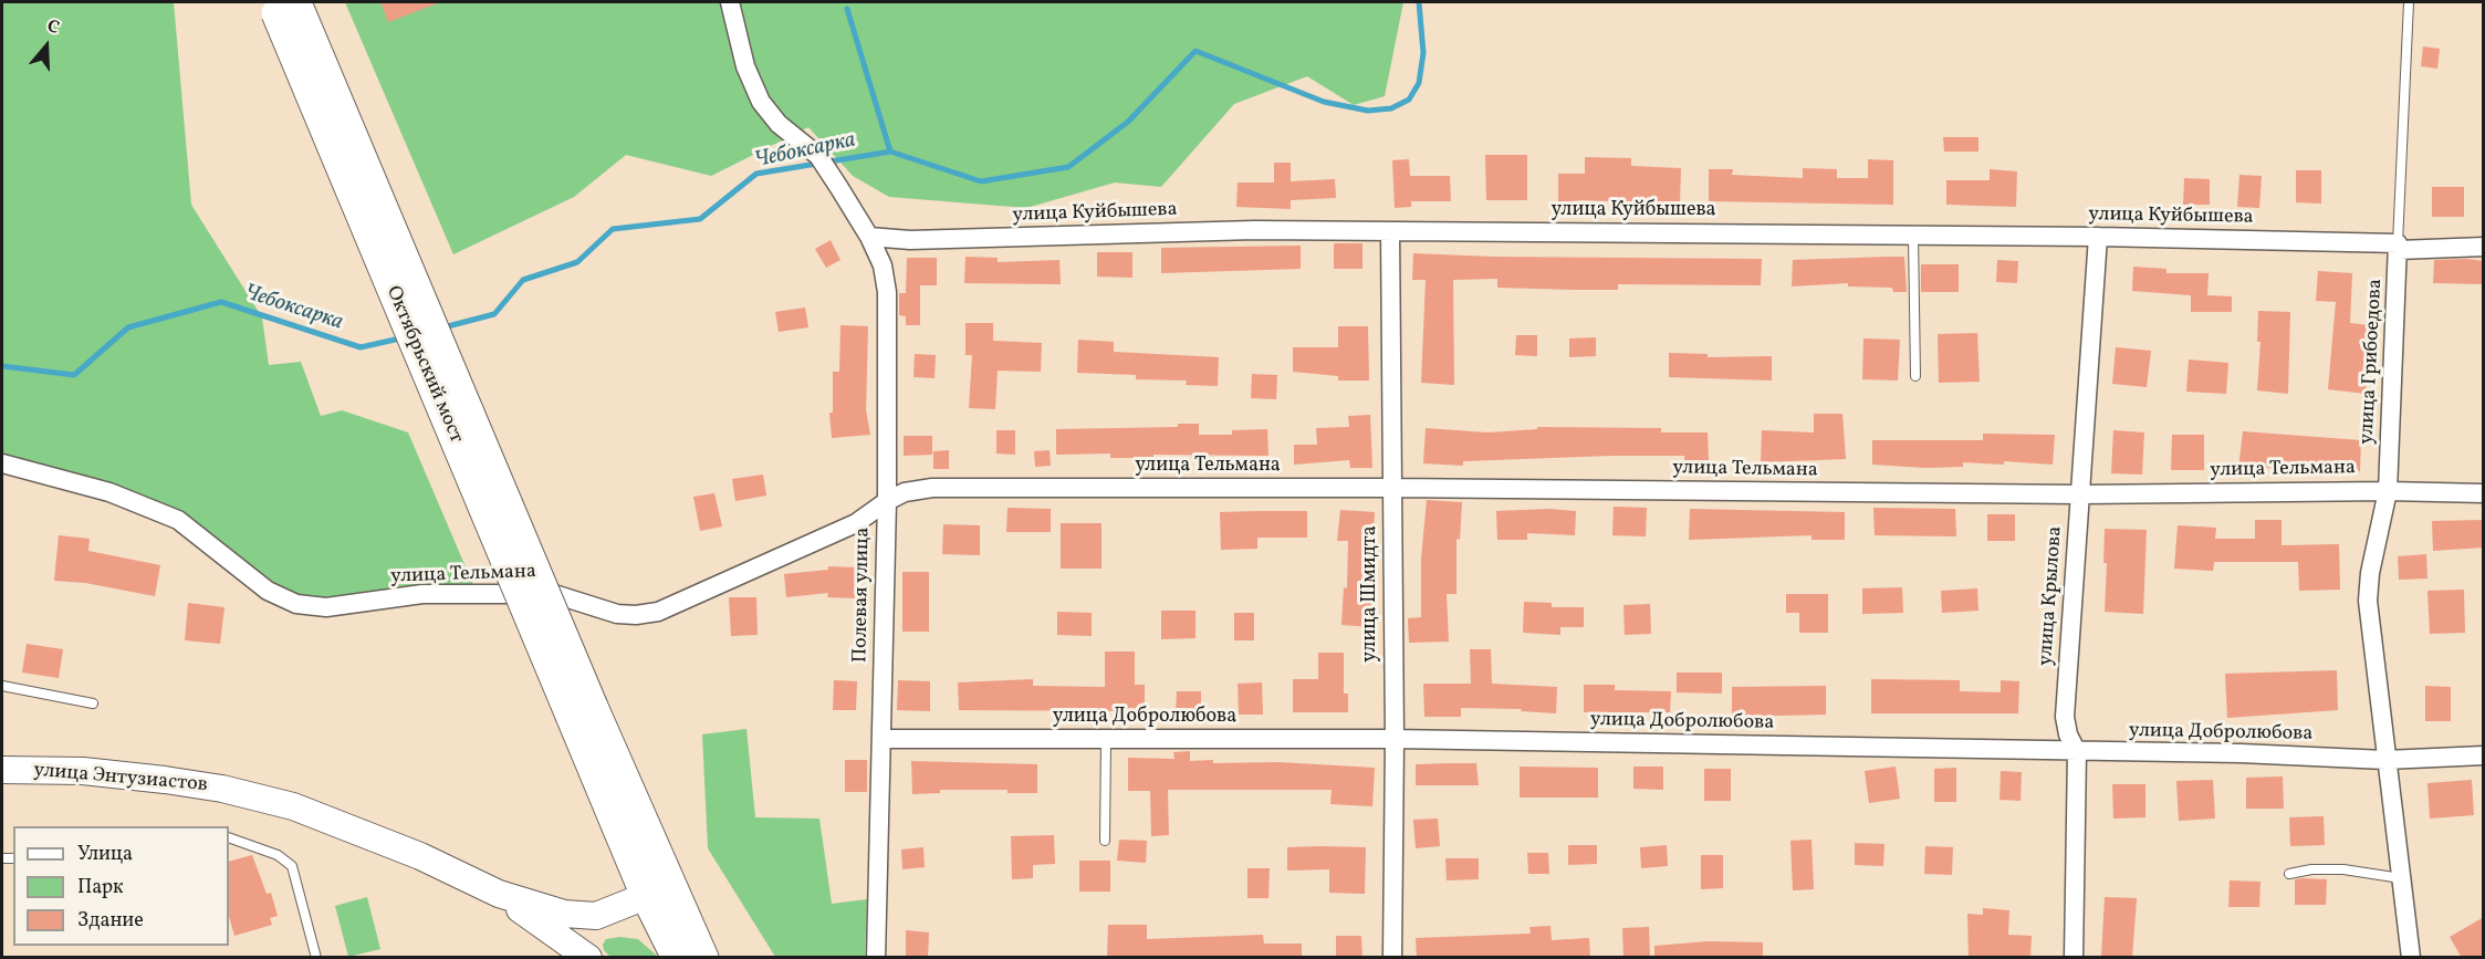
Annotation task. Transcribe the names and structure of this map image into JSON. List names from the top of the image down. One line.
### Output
{"streets":{"main road":["Октябрьский мост","улица Энтузиастов"],"street":["улица Куйбышева","улица Грибоедова","улица Тельмана","улица Шмидта","Полевая улица","улица Крылова","улица Добролюбова"]},"crossings":[["улица Куйбышева","улица Грибоедова"],["улица Куйбышева","улица Шмидта"],["улица Куйбышева","Полевая улица"],["улица Куйбышева","улица Крылова"],["улица Грибоедова","улица Тельмана"],["улица Грибоедова","улица Добролюбова"],["Октябрьский мост","улица Энтузиастов"],["улица Тельмана","улица Шмидта"],["улица Тельмана","Полевая улица"],["улица Тельмана","улица Крылова"],["улица Шмидта","улица Добролюбова"],["Полевая улица","улица Добролюбова"],["улица Крылова","улица Добролюбова"]],"water":["Чебоксарка"],"legend":["Улица","Парк","Здание"],"north":"top"}
